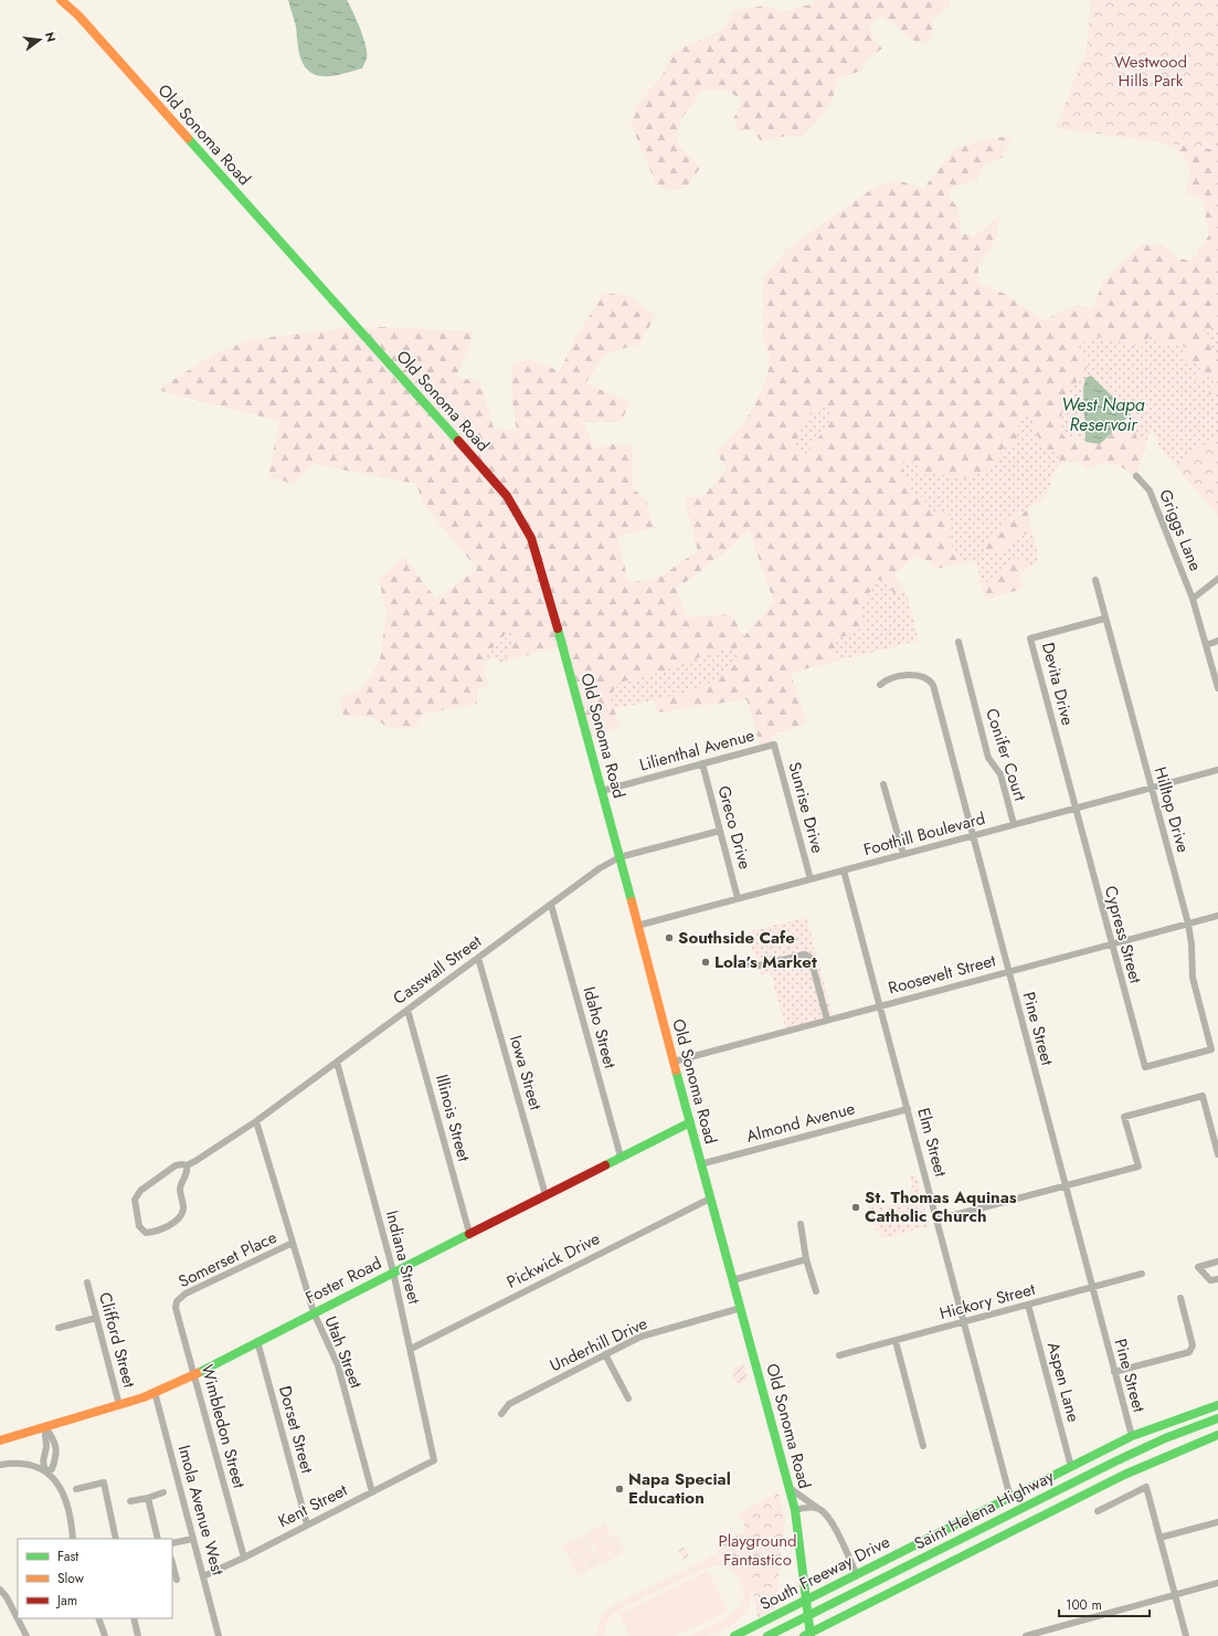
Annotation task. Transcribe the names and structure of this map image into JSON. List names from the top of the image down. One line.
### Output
{"streets":{"main road":["Old Sonoma Road","Foster Road","Saint Helena Highway","South Freeway Drive"],"street":["Griggs Lane","Devita Drive","Lilienthal Avenue","Conifer Court","Sunrise Drive","Hilltop Drive","Greco Drive","Foothill Boulevard","Cypress Street","Casswall Street","Roosevelt Street","Idaho Street","Pine Street","Iowa Street","Illinois Street","Almond Avenue","Elm Street","Indiana Street","Somerset Place","Pickwick Drive","Hickory Street","Clifford Street","Underhill Drive","Utah Street","Aspen Lane","Wimbledon Street","Dorset Street","Kent Street","Imola Avenue West"]},"crossings":[["Old Sonoma Road","Lilienthal Avenue"],["Old Sonoma Road","Foothill Boulevard"],["Old Sonoma Road","Casswall Street"],["Old Sonoma Road","Roosevelt Street"],["Old Sonoma Road","Almond Avenue"],["Old Sonoma Road","Pickwick Drive"],["Old Sonoma Road","Foster Road"],["Old Sonoma Road","Underhill Drive"],["Devita Drive","Hilltop Drive"],["Devita Drive","Foothill Boulevard"],["Devita Drive","Cypress Street"],["Lilienthal Avenue","Sunrise Drive"],["Lilienthal Avenue","Greco Drive"],["Conifer Court","Foothill Boulevard"],["Sunrise Drive","Foothill Boulevard"],["Hilltop Drive","Foothill Boulevard"],["Hilltop Drive","Cypress Street"],["Hilltop Drive","Roosevelt Street"],["Greco Drive","Foothill Boulevard"],["Greco Drive","Casswall Street"],["Foothill Boulevard","Cypress Street"],["Foothill Boulevard","Pine Street"],["Foothill Boulevard","Elm Street"],["Cypress Street","Roosevelt Street"],["Casswall Street","Idaho Street"],["Casswall Street","Iowa Street"],["Casswall Street","Illinois Street"],["Casswall Street","Indiana Street"],["Casswall Street","Utah Street"],["Roosevelt Street","Pine Street"],["Roosevelt Street","Elm Street"],["Idaho Street","Foster Road"],["Pine Street","Hickory Street"],["Pine Street","South Freeway Drive"],["Iowa Street","Foster Road"],["Illinois Street","Foster Road"],["Almond Avenue","Elm Street"],["Elm Street","Hickory Street"],["Elm Street","South Freeway Drive"],["Indiana Street","Pickwick Drive"],["Indiana Street","Foster Road"],["Indiana Street","Kent Street"],["Somerset Place","Utah Street"],["Somerset Place","Wimbledon Street"],["Foster Road","Clifford Street"],["Foster Road","Utah Street"],["Foster Road","Wimbledon Street"],["Foster Road","Dorset Street"],["Foster Road","Imola Avenue West"],["Hickory Street","Aspen Lane"],["Utah Street","Kent Street"],["Aspen Lane","South Freeway Drive"],["Wimbledon Street","Kent Street"],["Dorset Street","Kent Street"],["Kent Street","Imola Avenue West"]],"water":["West Napa Reservoir"],"parks":["Westwood Hills Park","Playground Fantastico"],"places":["Southside Cafe","Lola’s Market","St. Thomas Aquinas Catholic Church","Napa Special Education"],"legend":["Fast","Slow","Jam"],"scale_bar":"100 m","north":"right"}
